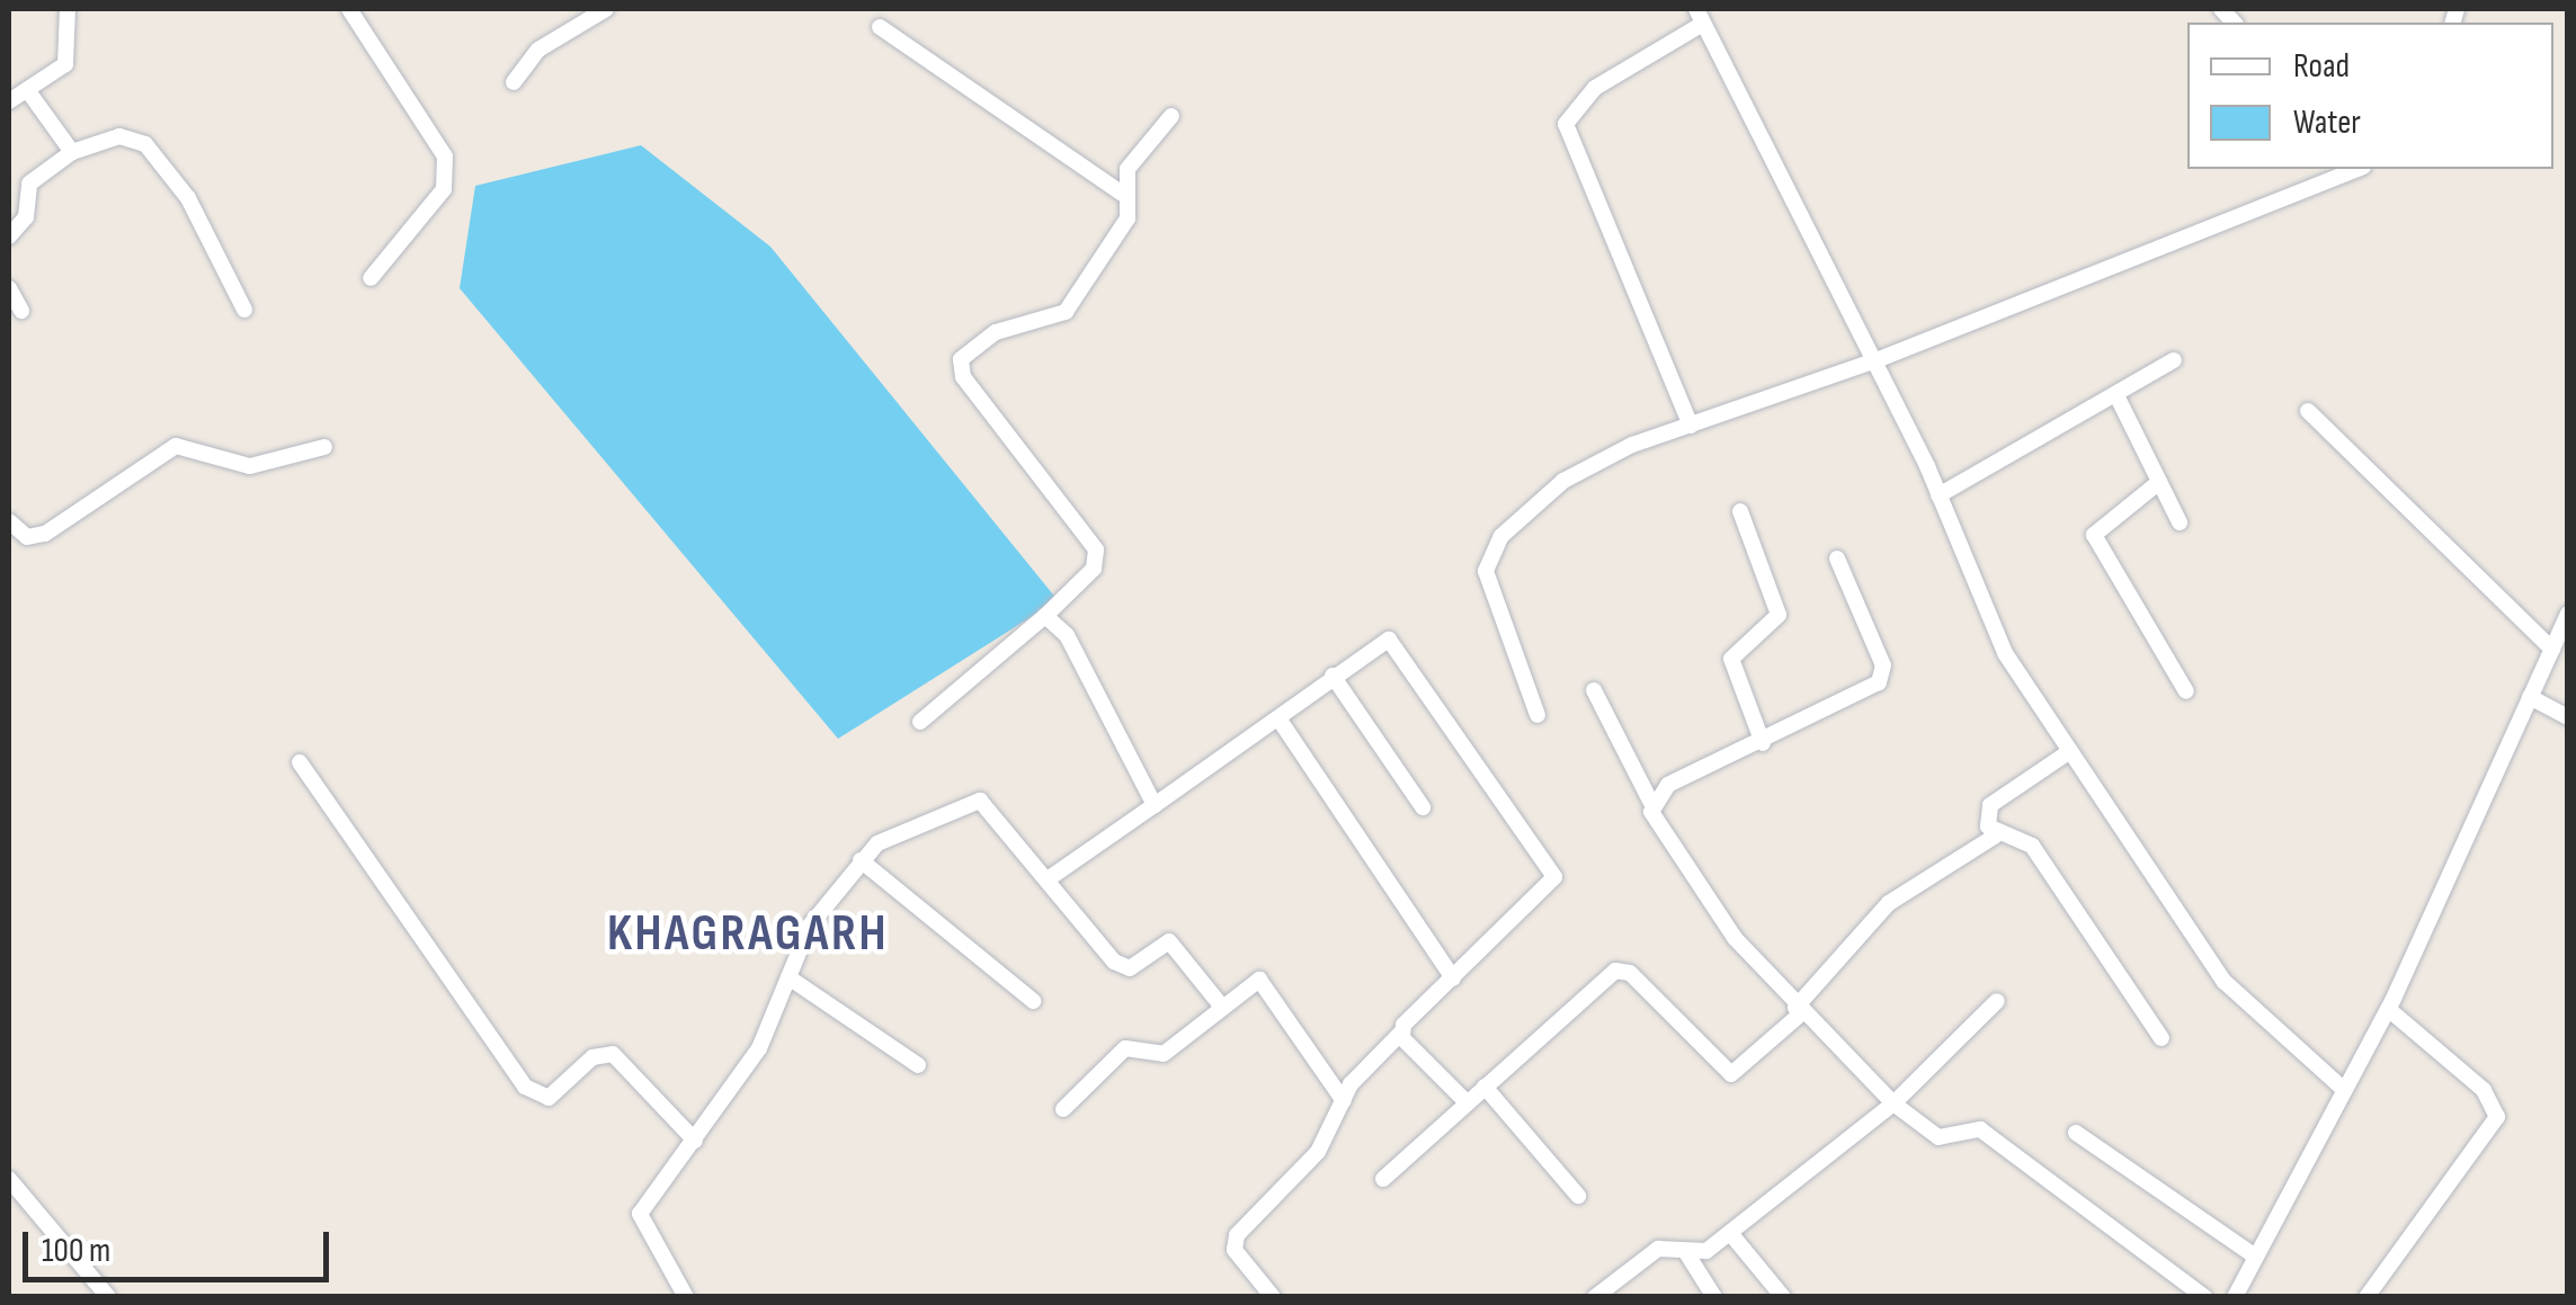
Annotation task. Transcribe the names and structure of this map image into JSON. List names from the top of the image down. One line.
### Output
{"districts":["KHAGRAGARH"],"legend":["Road","Water"],"scale_bar":"100 m"}
